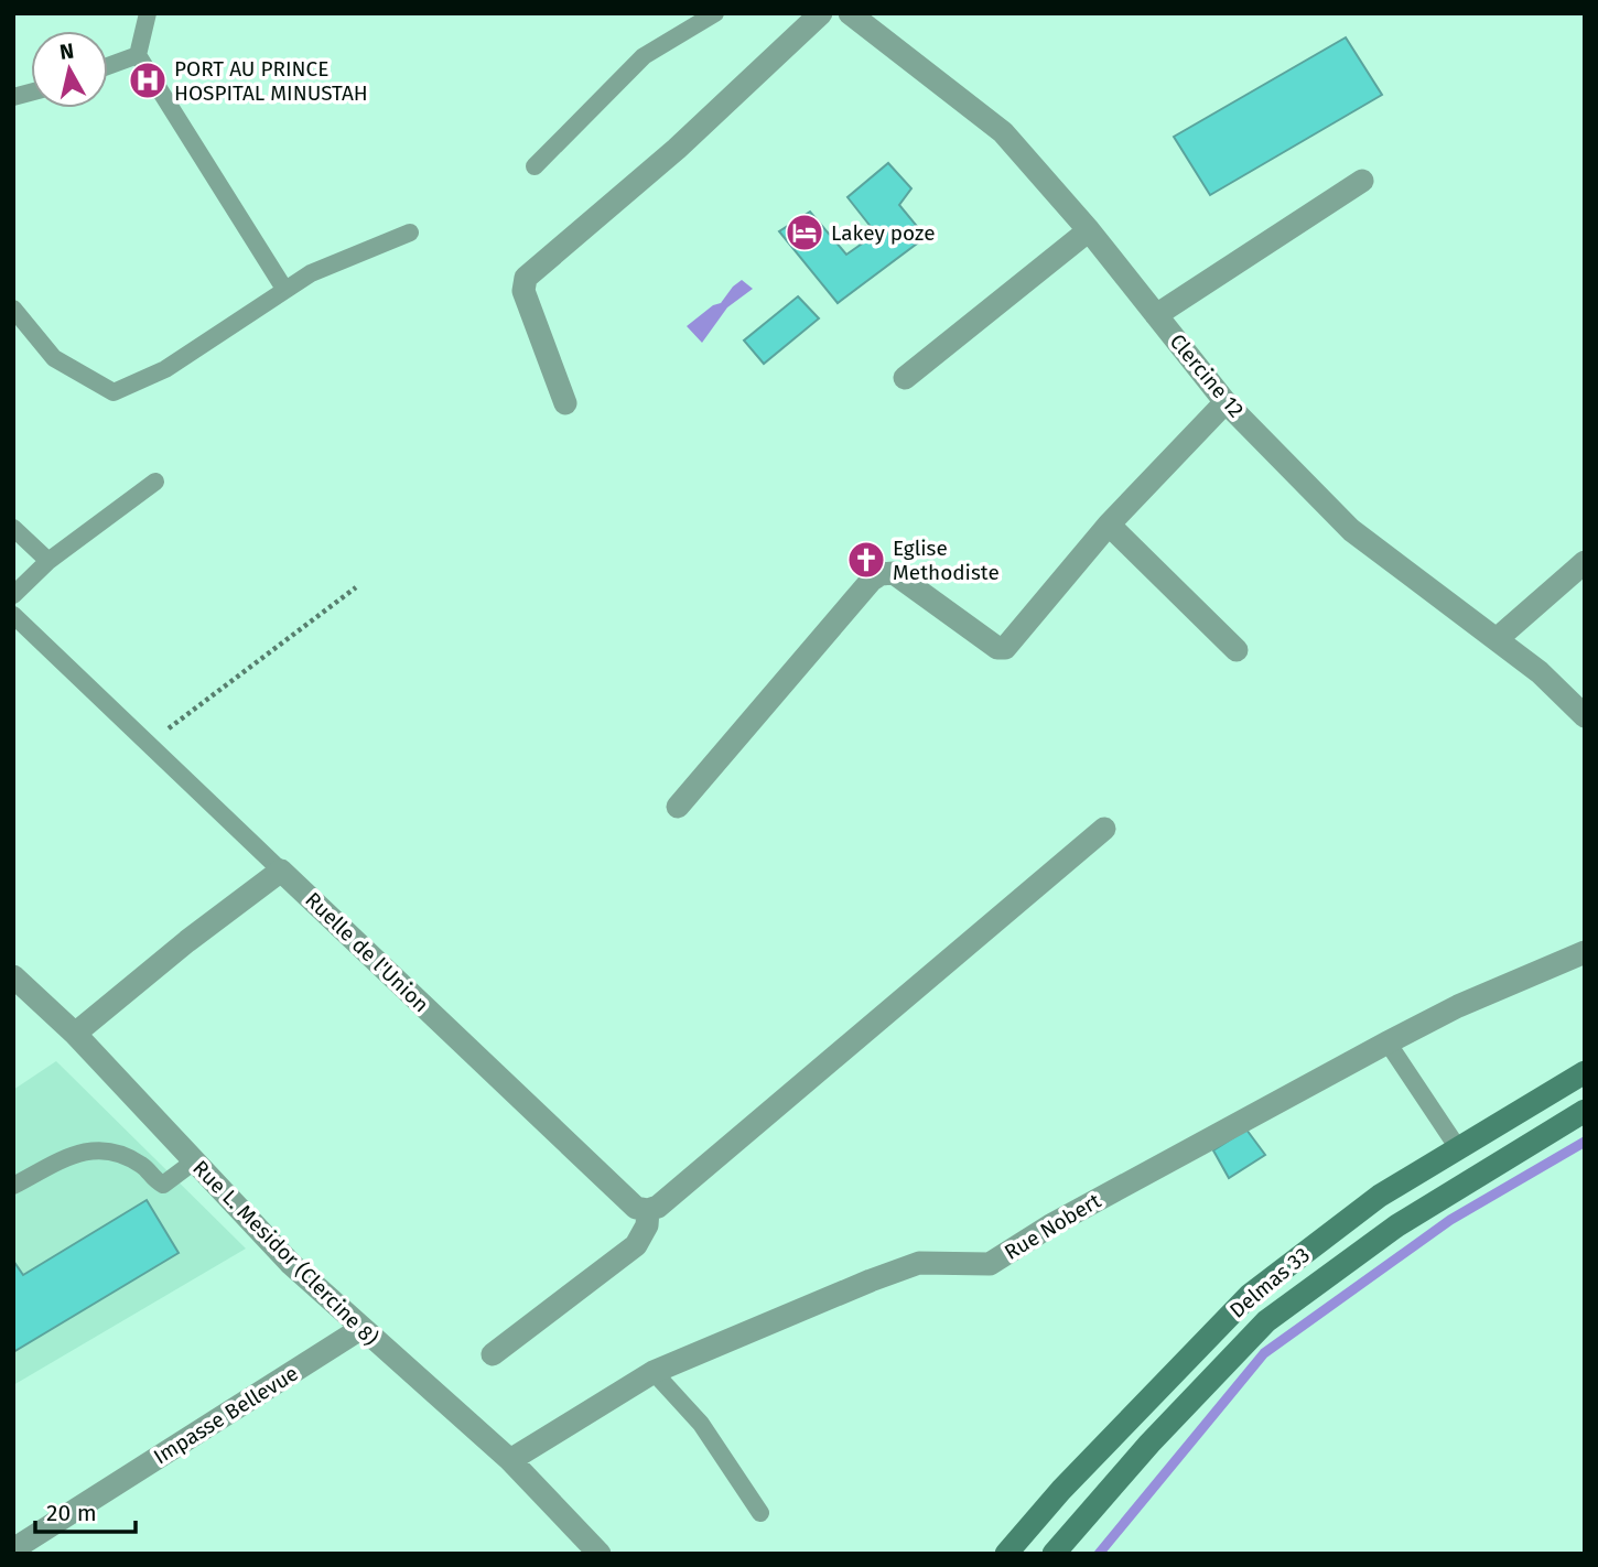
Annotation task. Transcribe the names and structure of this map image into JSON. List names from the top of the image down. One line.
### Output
{"streets":{"main road":["Delmas 33"],"street":["Clercine 12","Ruelle de l'Union","Rue Nobert","Rue L. Mesidor (Clercine 8)","Impasse Bellevue"]},"crossings":[["Rue Nobert","Rue L. Mesidor (Clercine 8)"],["Rue L. Mesidor (Clercine 8)","Impasse Bellevue"]],"places":{"hospital":["PORT AU PRINCE HOSPITAL MINUSTAH"],"hotel":["Lakey poze"],"church":["Eglise Methodiste"]},"scale_bar":"20 m","north":"top"}
